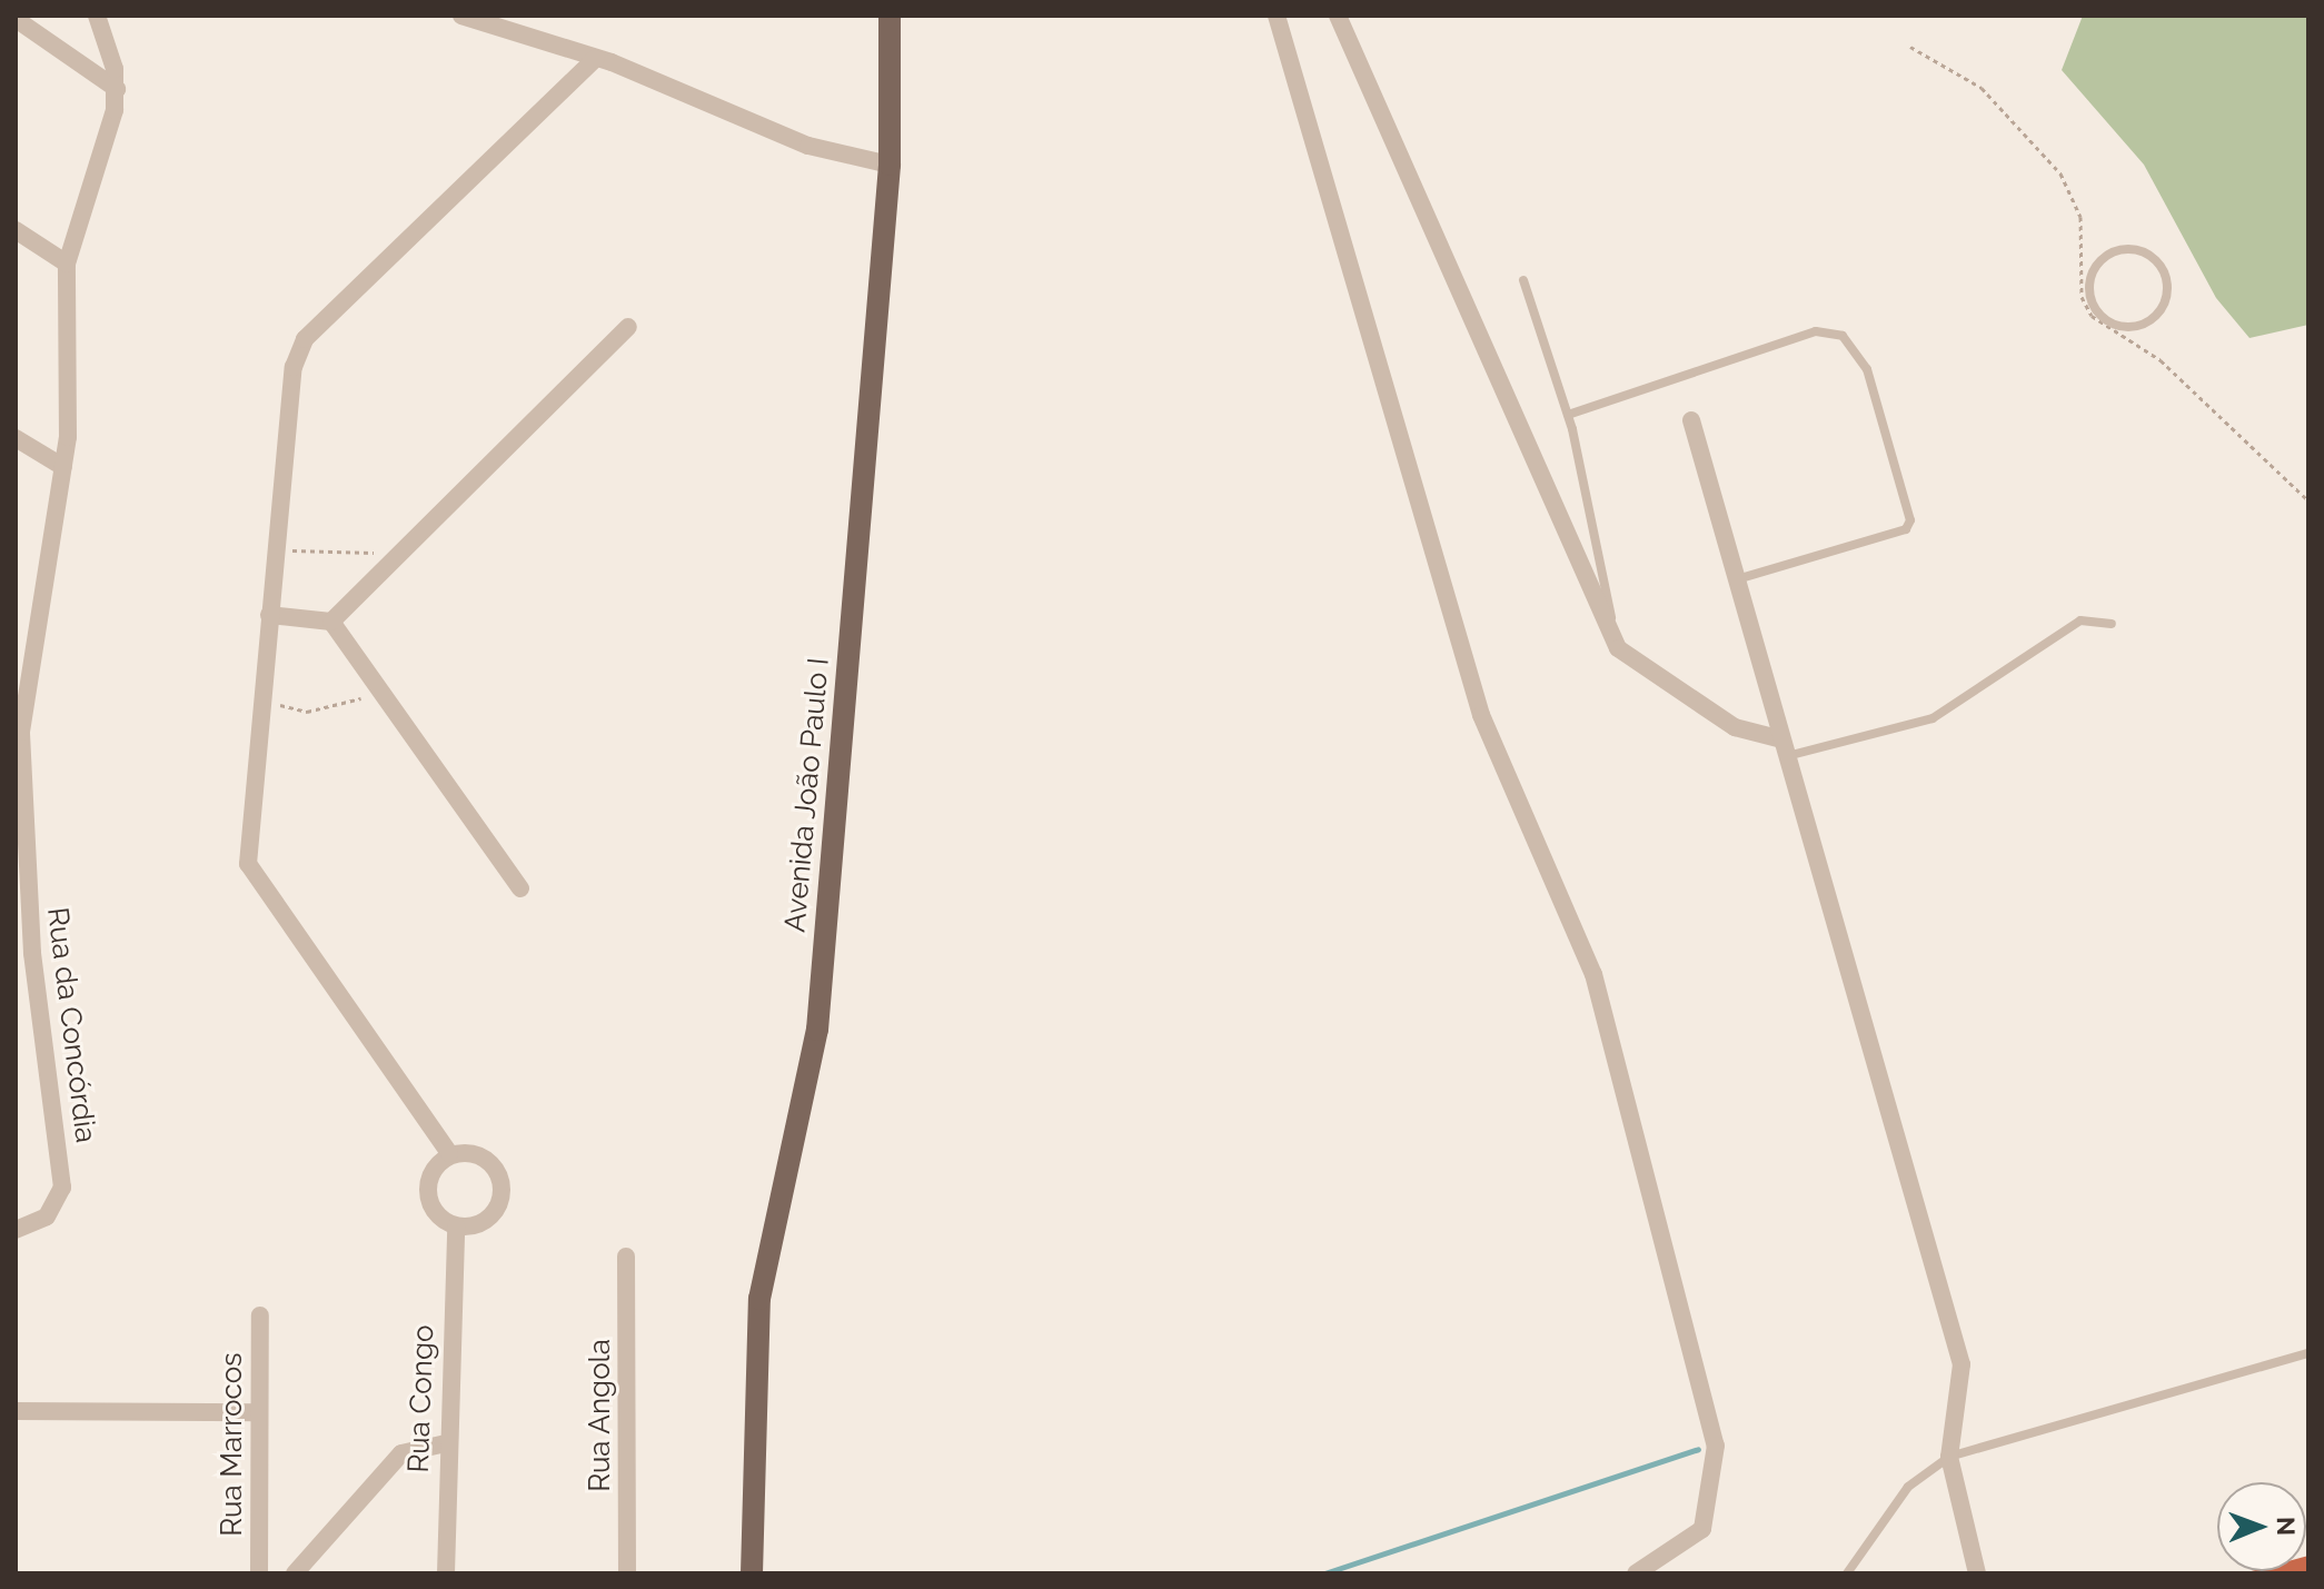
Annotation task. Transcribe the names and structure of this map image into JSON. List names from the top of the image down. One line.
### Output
{"streets":{"main road":["Avenida João Paulo I"],"street":["Rua da Concórdia","Rua Congo","Rua Angola","Rua Marrocos"]},"north":"right"}
